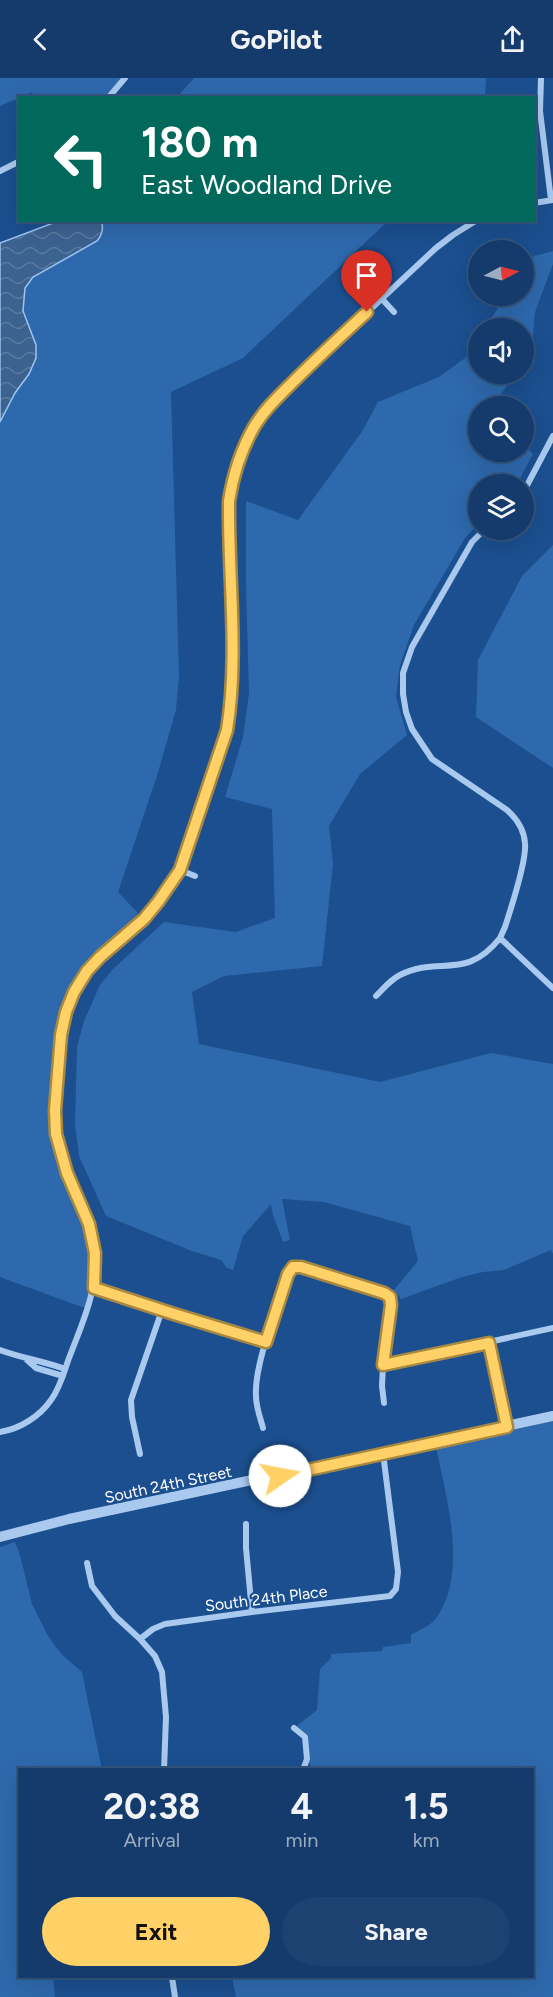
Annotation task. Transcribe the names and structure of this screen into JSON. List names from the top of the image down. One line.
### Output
{"streets":{"street":["South 24th Street","South 24th Place"]},"crossings":[["South 24th Street","South 24th Place"]],"north":"right","page":{"header":"GoPilot","turn":["180 m","East Woodland Drive"],"eta":["20:38","Arrival","4","min","1.5","km"],"buttons":["Exit","Share"]}}
